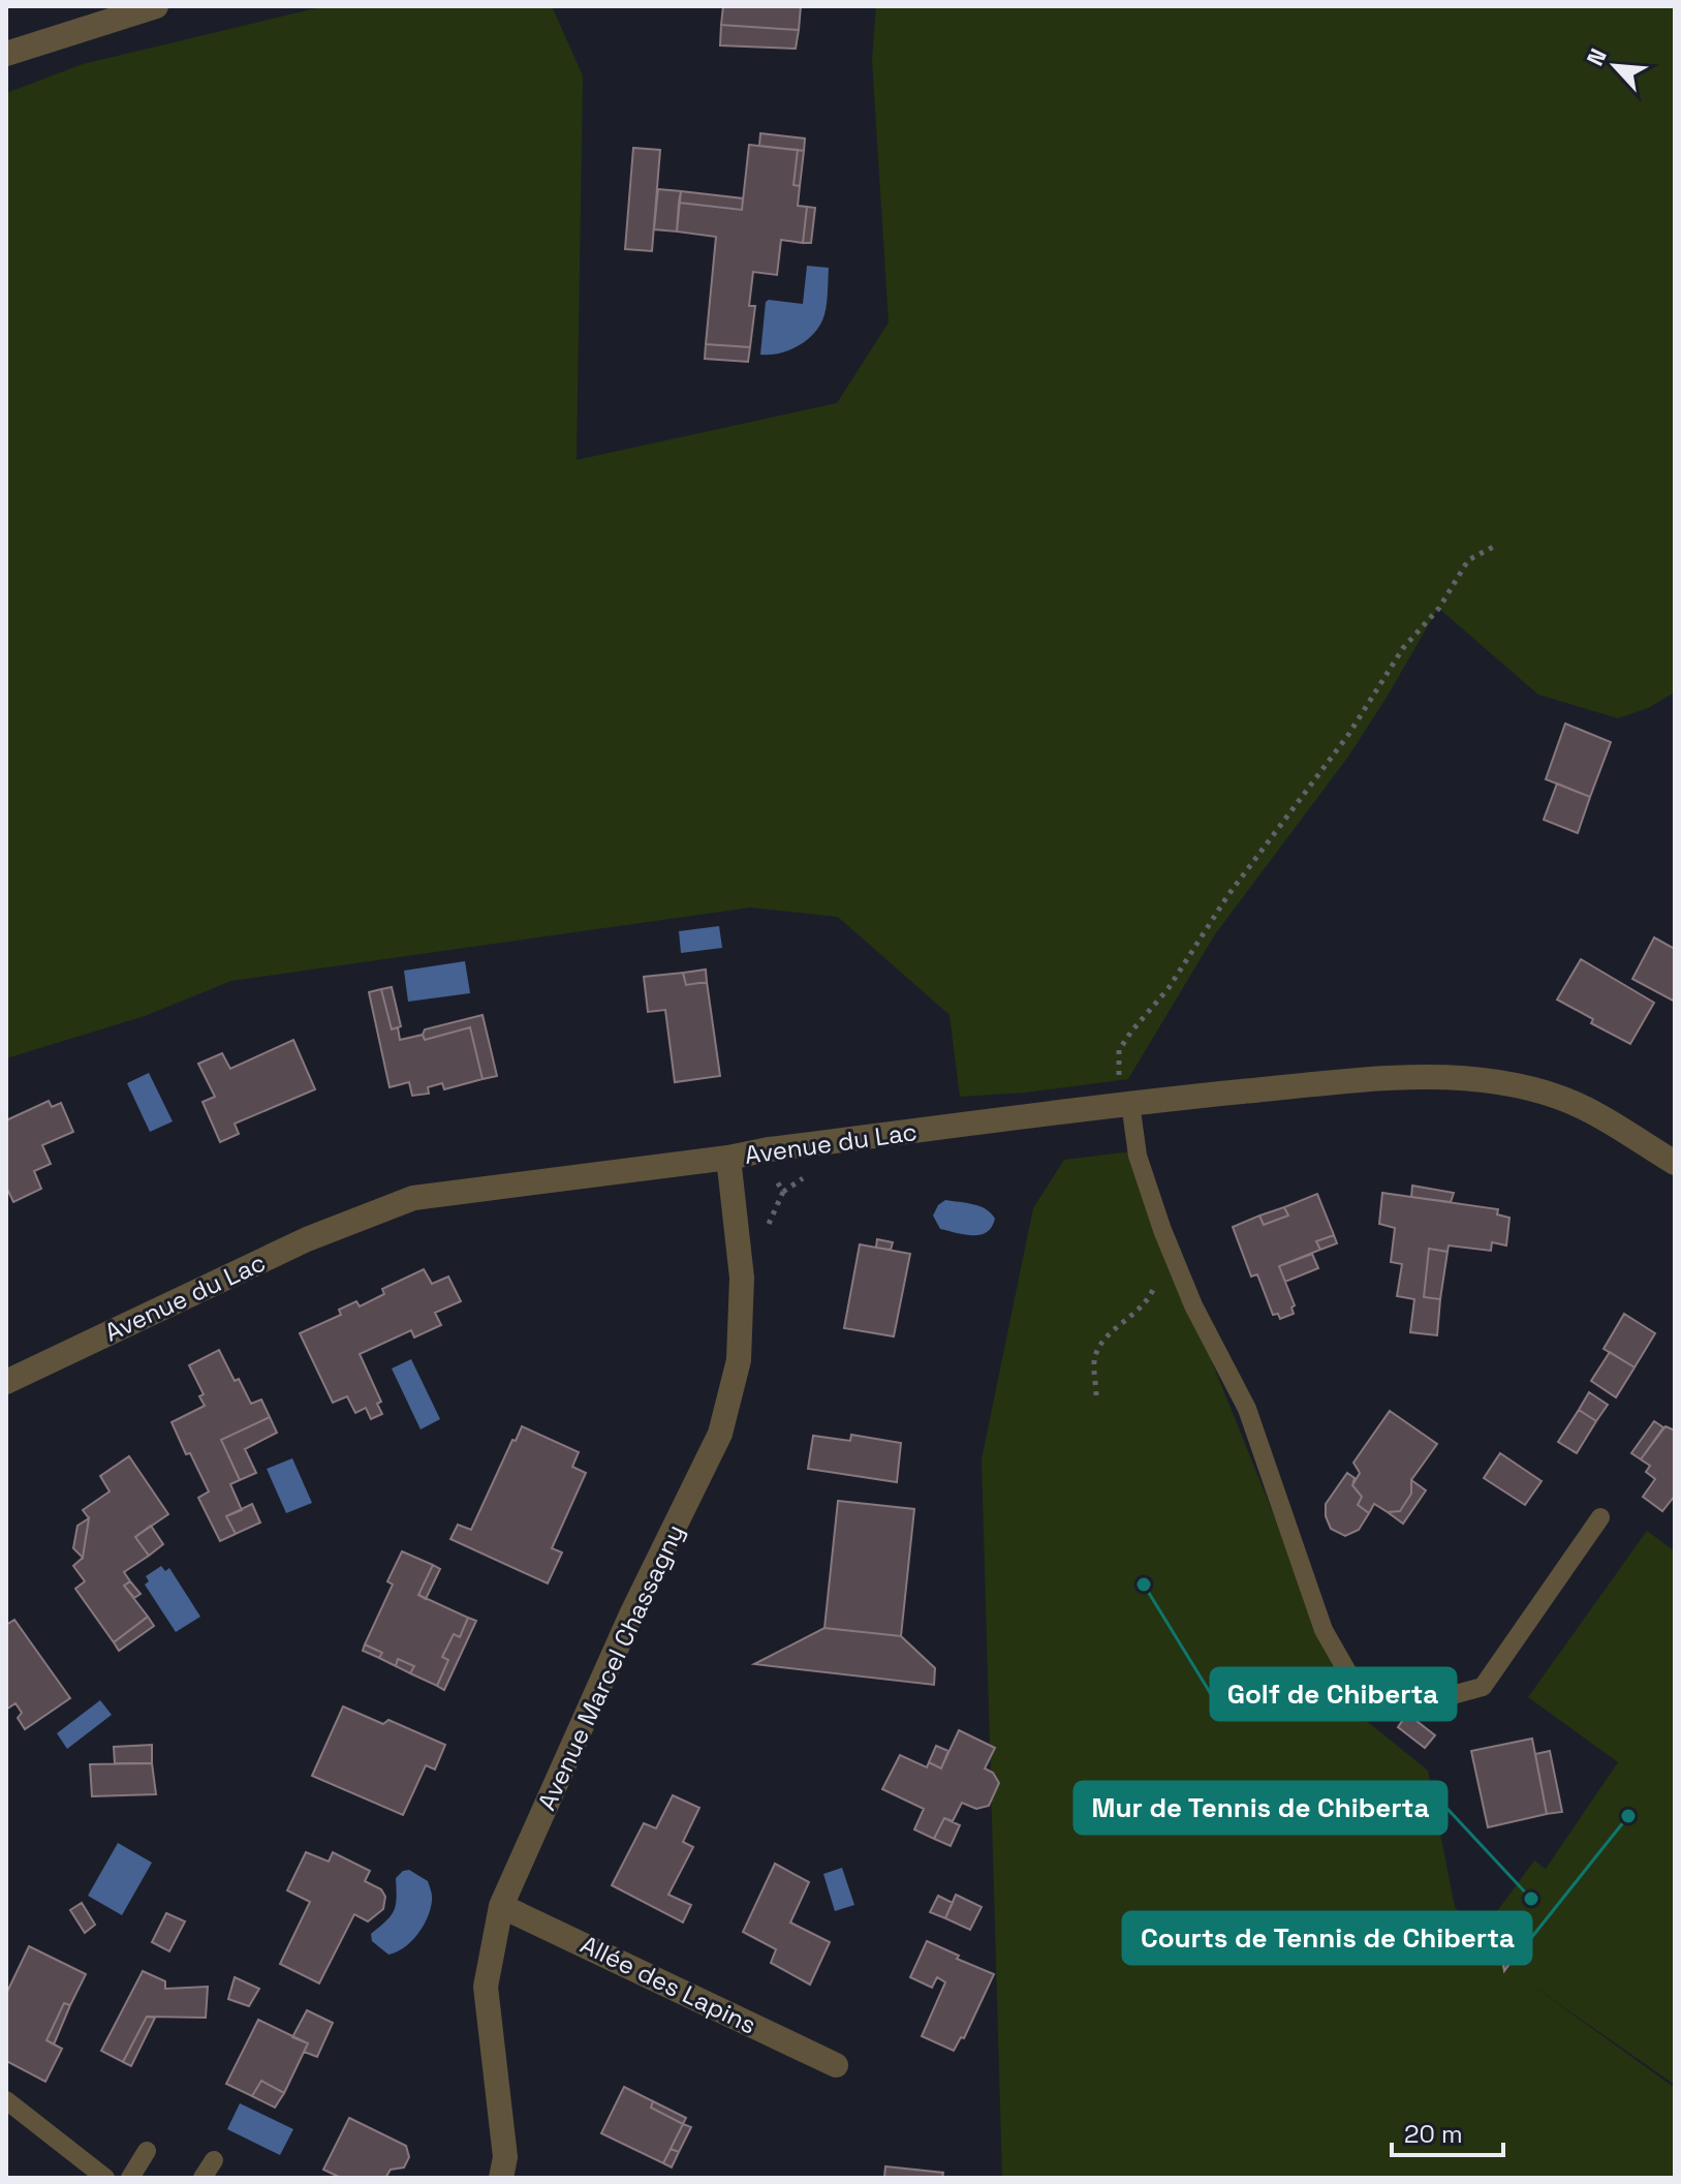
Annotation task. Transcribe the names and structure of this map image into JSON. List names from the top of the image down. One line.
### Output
{"streets":{"street":["Avenue du Lac","Avenue Marcel Chassagny","Allée des Lapins"]},"crossings":[["Avenue du Lac","Avenue Marcel Chassagny"],["Avenue Marcel Chassagny","Allée des Lapins"]],"places":["Golf de Chiberta","Courts de Tennis de Chiberta","Mur de Tennis de Chiberta"],"scale_bar":"20 m","north":"top left"}
